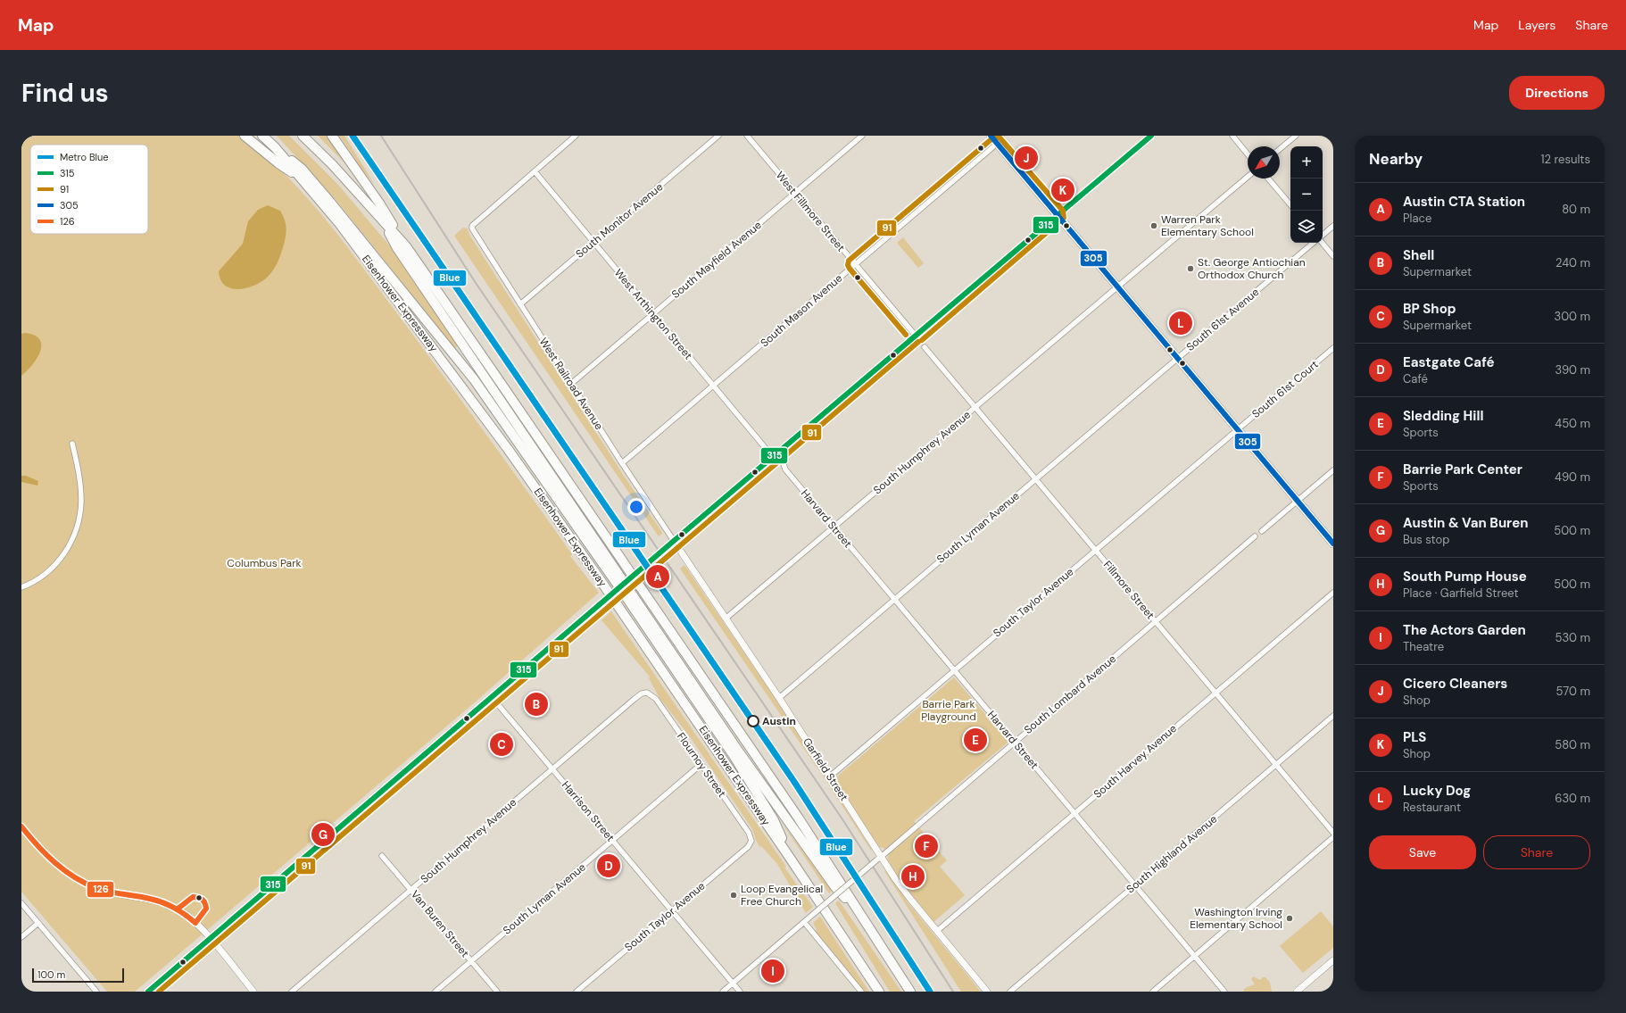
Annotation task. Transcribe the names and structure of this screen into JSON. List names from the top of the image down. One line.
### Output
{"streets":{"highway":["Eisenhower Expressway"],"street":["West Fillmore Street","South Monitor Avenue","South Mayfield Avenue","South Mason Avenue","West Arthington Street","South 61st Avenue","West Railroad Avenue","South 61st Court","South Humphrey Avenue","Harvard Street","South Lyman Avenue","Fillmore Street","South Taylor Avenue","South Lombard Avenue","South Harvey Avenue","Flournoy Street","Garfield Street","Harrison Street","South Highland Avenue","Van Buren Street"]},"crossings":[["West Fillmore Street","South Mayfield Avenue"],["West Fillmore Street","South Mason Avenue"],["South Monitor Avenue","West Arthington Street"],["South Monitor Avenue","West Railroad Avenue"],["South Mayfield Avenue","West Arthington Street"],["South Mayfield Avenue","West Railroad Avenue"],["South Mason Avenue","West Arthington Street"],["South Mason Avenue","West Railroad Avenue"],["West Arthington Street","West Railroad Avenue"],["West Arthington Street","Harvard Street"],["South 61st Avenue","South Lyman Avenue"],["West Railroad Avenue","Garfield Street"],["South 61st Court","South Taylor Avenue"],["South Humphrey Avenue","Harvard Street"],["South Humphrey Avenue","Fillmore Street"],["South Humphrey Avenue","Flournoy Street"],["South Humphrey Avenue","Garfield Street"],["South Humphrey Avenue","Harrison Street"],["South Humphrey Avenue","Van Buren Street"],["Harvard Street","South Lyman Avenue"],["Harvard Street","South Taylor Avenue"],["Harvard Street","South Lombard Avenue"],["Harvard Street","South Harvey Avenue"],["Harvard Street","South Highland Avenue"],["South Lyman Avenue","Fillmore Street"],["South Lyman Avenue","Flournoy Street"],["South Lyman Avenue","Garfield Street"],["South Lyman Avenue","Harrison Street"],["South Lyman Avenue","Van Buren Street"],["Fillmore Street","South Taylor Avenue"],["Fillmore Street","South Lombard Avenue"],["Fillmore Street","South Harvey Avenue"],["Fillmore Street","South Highland Avenue"],["South Taylor Avenue","Flournoy Street"],["South Taylor Avenue","Garfield Street"],["South Taylor Avenue","Harrison Street"],["South Lombard Avenue","Garfield Street"],["South Lombard Avenue","Harrison Street"],["South Harvey Avenue","Garfield Street"]],"parks":["Columbus Park","Barrie Park Playground"],"places":["Warren Park Elementary School","St. George Antiochian Orthodox Church","Austin","Loop Evangelical Free Church","Washington Irving Elementary School"],"lines":["metro line Blue","transit line 315","transit line 305","transit line 91","transit line 126"],"legend":["Metro Blue","315","91","305","126"],"scale_bar":"100 m","north":"bottom left","page":{"header":"Map","nav":["Map","Layers","Share"],"buttons":["Directions",["Save","Share"]],"title":"Find us","heading":["Nearby","12 results"],"pins":["J","K","L","A","B","E","C","G","F","D","H","I"],"map_buttons":["+","−"],"list":[{"mark":"A","name":"Austin CTA Station","note":"Place","value":"80 m"},{"mark":"B","name":"Shell","note":"Supermarket","value":"240 m"},{"mark":"C","name":"BP Shop","note":"Supermarket","value":"300 m"},{"mark":"D","name":"Eastgate Café","note":"Café","value":"390 m"},{"mark":"E","name":"Sledding Hill","note":"Sports","value":"450 m"},{"mark":"F","name":"Barrie Park Center","note":"Sports","value":"490 m"},{"mark":"G","name":"Austin & Van Buren","note":"Bus stop","value":"500 m"},{"mark":"H","name":"South Pump House","note":"Place · Garfield Street","value":"500 m"},{"mark":"I","name":"The Actors Garden","note":"Theatre","value":"530 m"},{"mark":"J","name":"Cicero Cleaners","note":"Shop","value":"570 m"},{"mark":"K","name":"PLS","note":"Shop","value":"580 m"},{"mark":"L","name":"Lucky Dog","note":"Restaurant","value":"630 m"}],"scale":"100 m"}}
